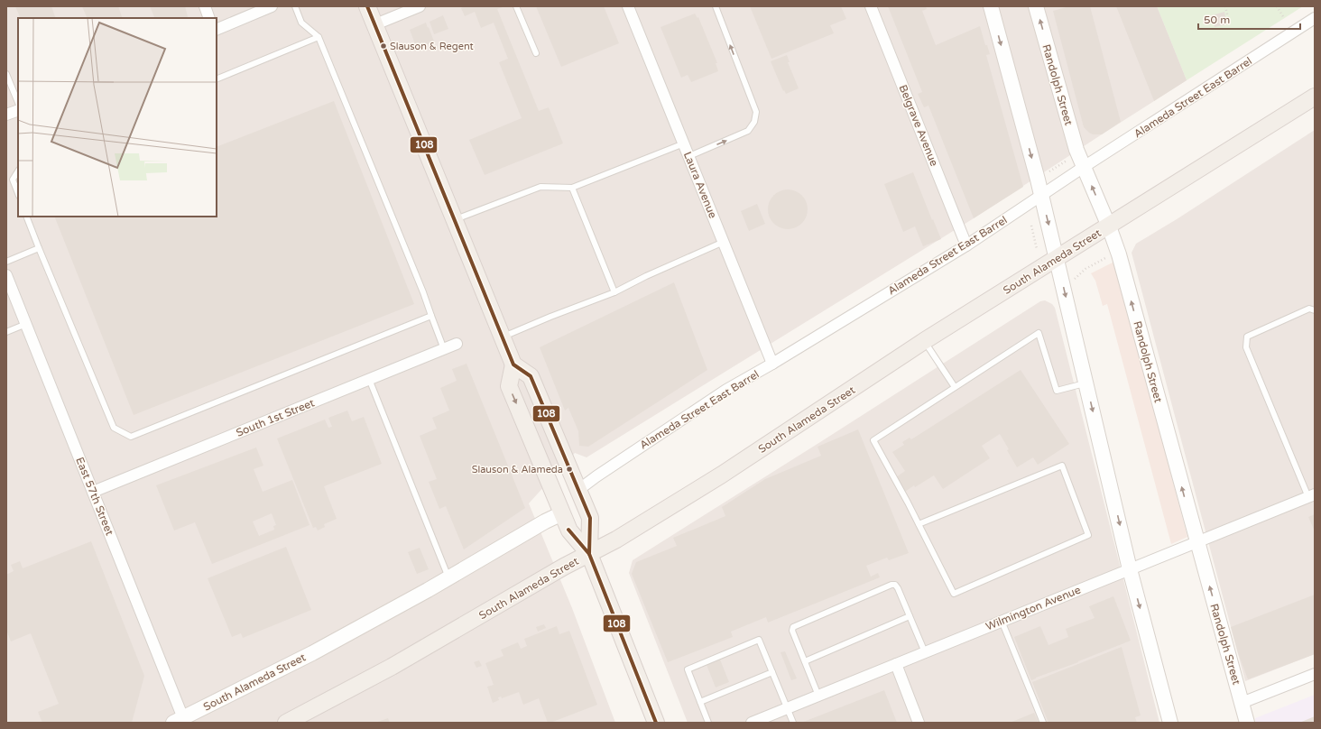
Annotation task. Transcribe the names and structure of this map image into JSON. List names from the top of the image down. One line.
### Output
{"streets":{"main road":["South Alameda Street"],"street":["Randolph Street","Alameda Street East Barrel","Belgrave Avenue","Laura Avenue","South 1st Street","East 57th Street","Wilmington Avenue"]},"crossings":[["Randolph Street","Alameda Street East Barrel"],["Randolph Street","South Alameda Street"],["Randolph Street","Wilmington Avenue"],["Alameda Street East Barrel","Belgrave Avenue"],["Alameda Street East Barrel","Laura Avenue"],["South Alameda Street","East 57th Street"],["South 1st Street","East 57th Street"]],"places":["Slauson & Regent","Slauson & Alameda"],"lines":["transit line 108"],"scale_bar":"50 m"}
